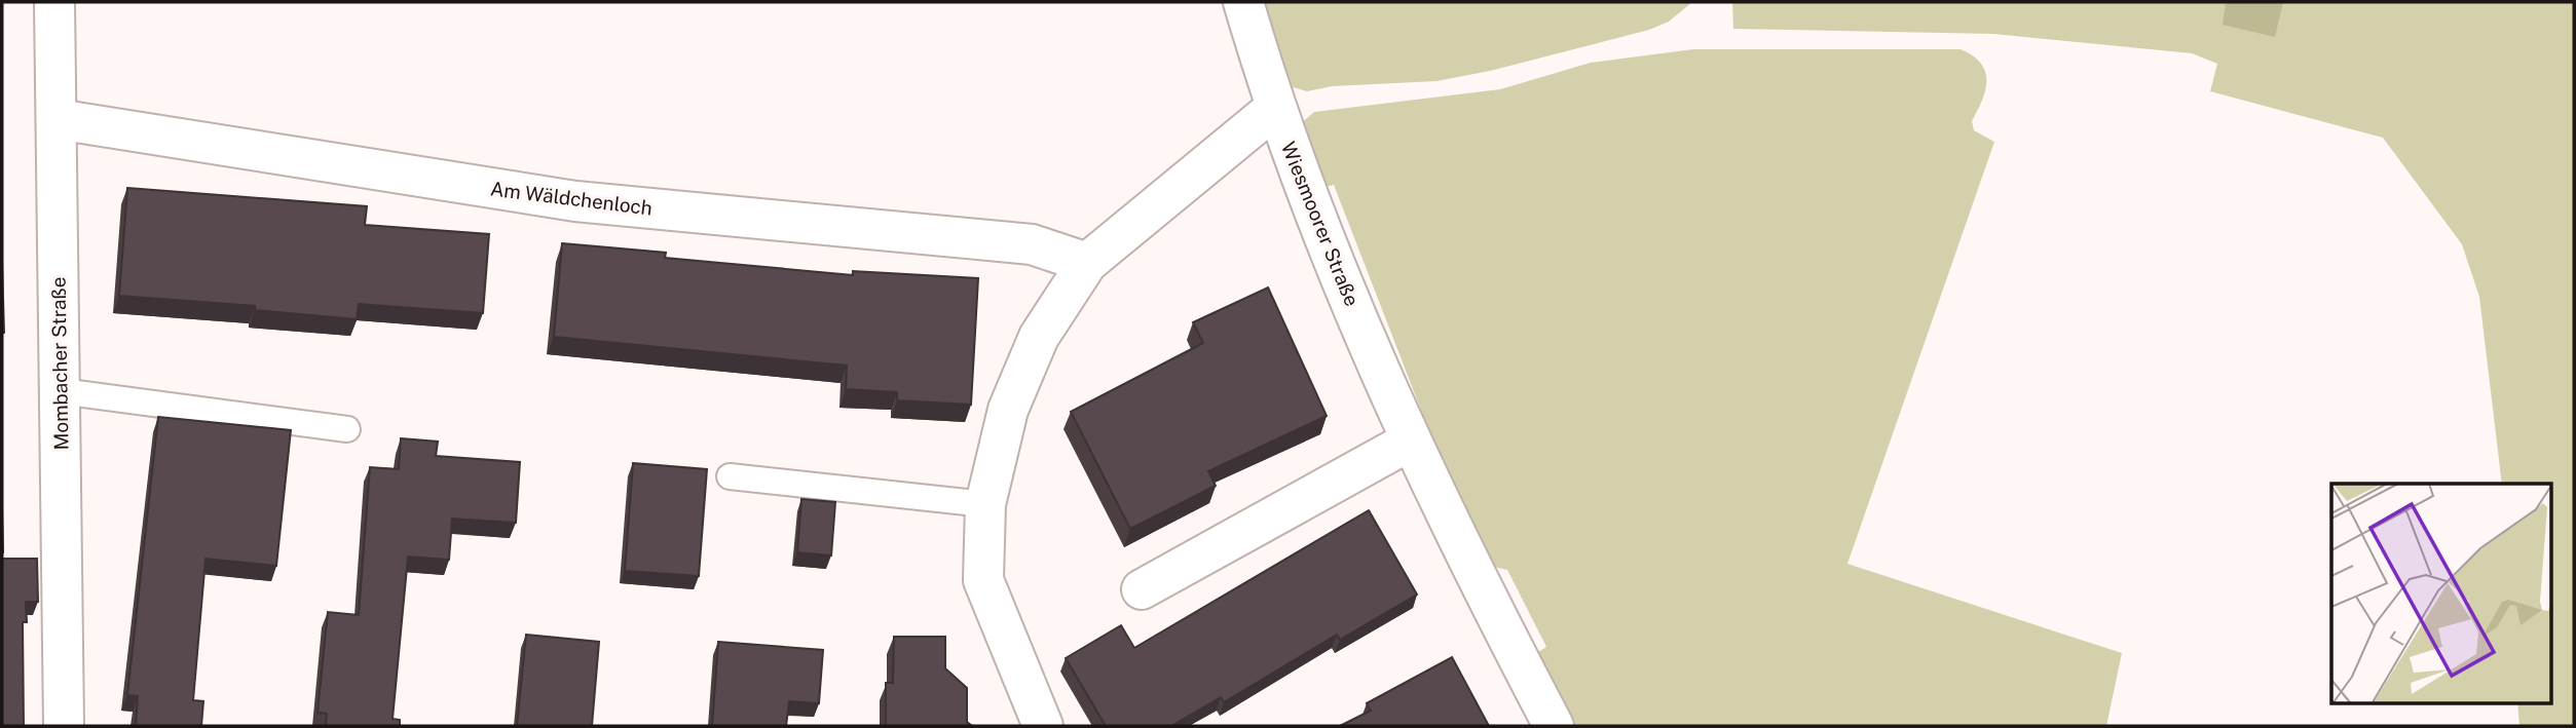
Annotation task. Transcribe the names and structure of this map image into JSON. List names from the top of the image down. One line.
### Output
{"streets":{"street":["Am Wäldchenloch","Wiesmoorer Straße","Mombacher Straße"]},"crossings":[["Am Wäldchenloch","Mombacher Straße"]]}
